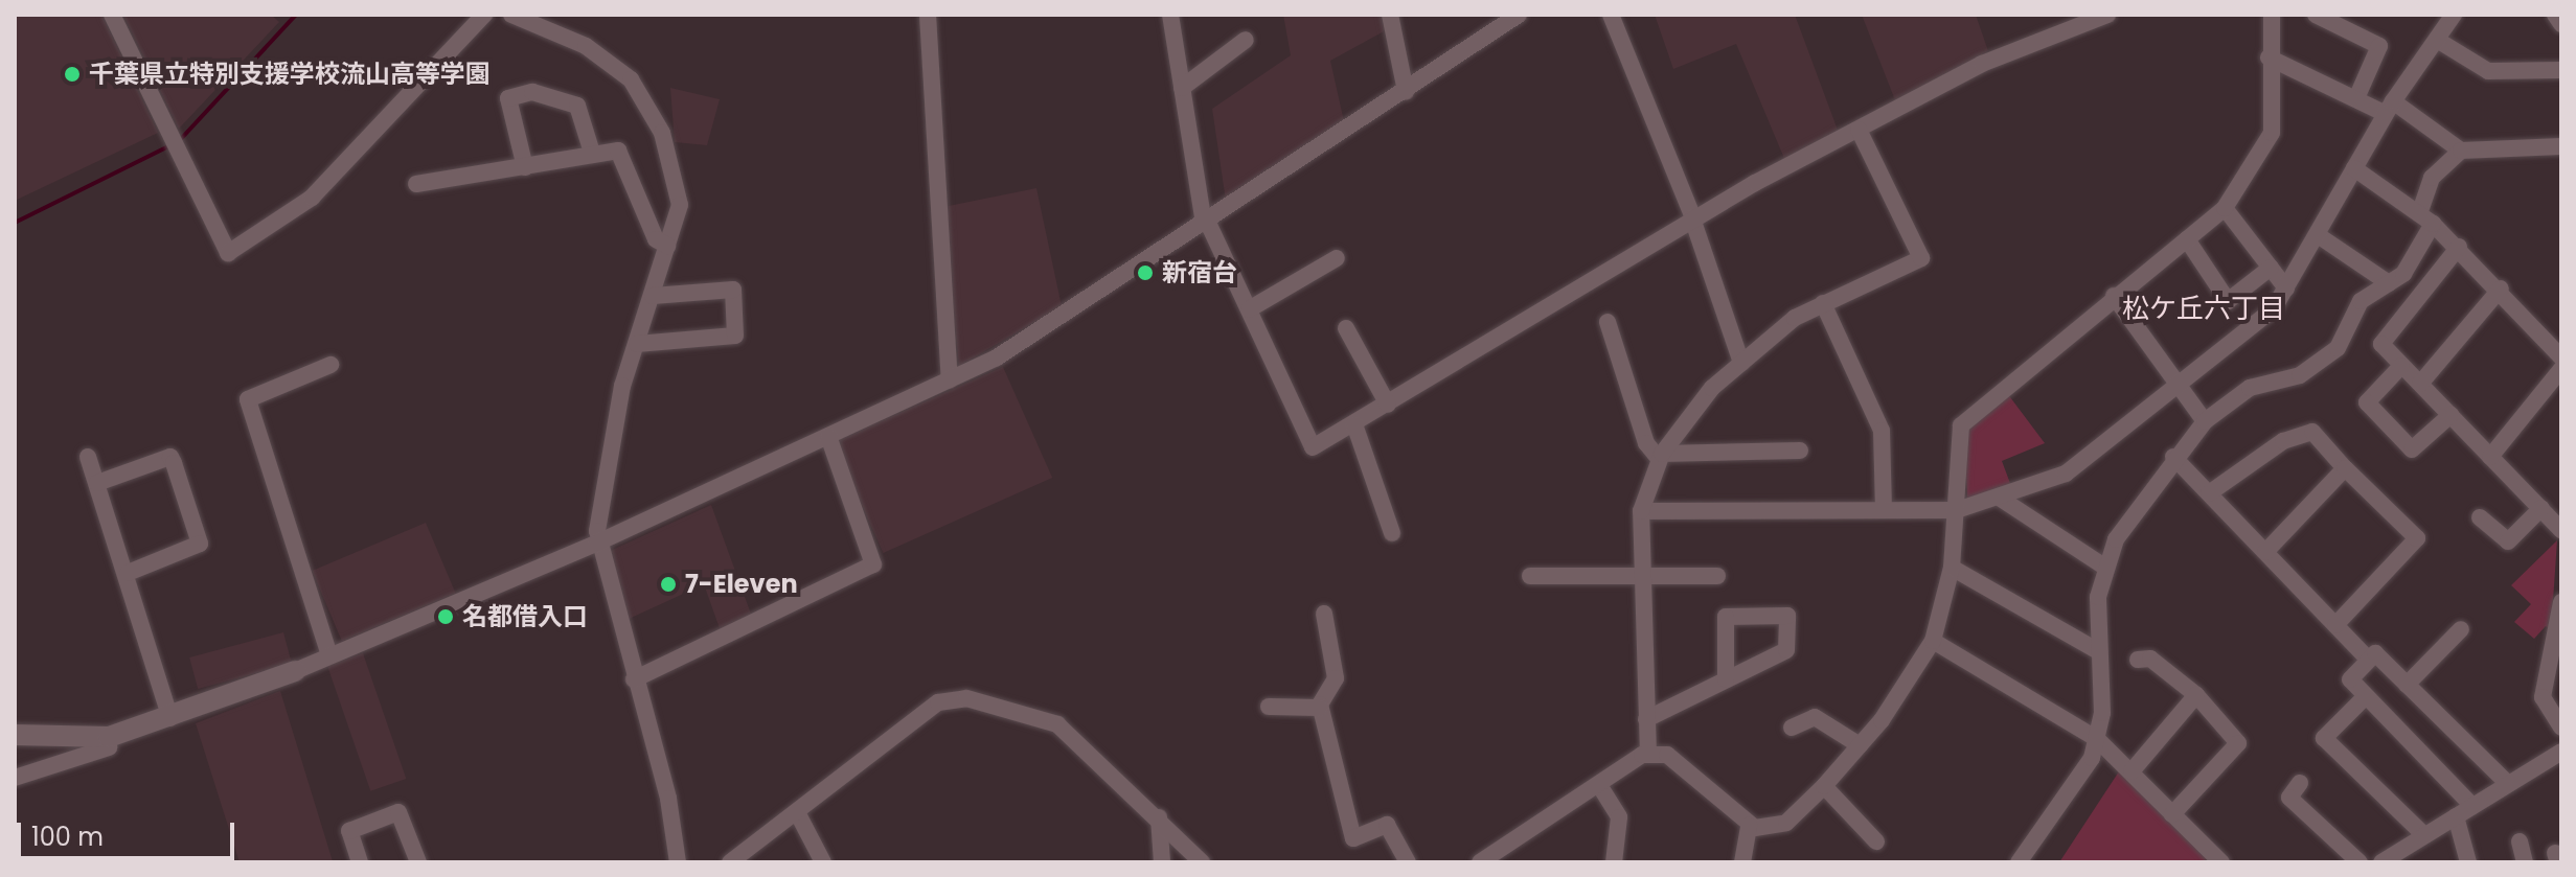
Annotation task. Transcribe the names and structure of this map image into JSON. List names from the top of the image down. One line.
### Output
{"districts":["松ケ丘六丁目"],"places":["千葉県立特別支援学校流山高等学園","新宿台","7-Eleven","名都借入口"],"scale_bar":"100 m"}
